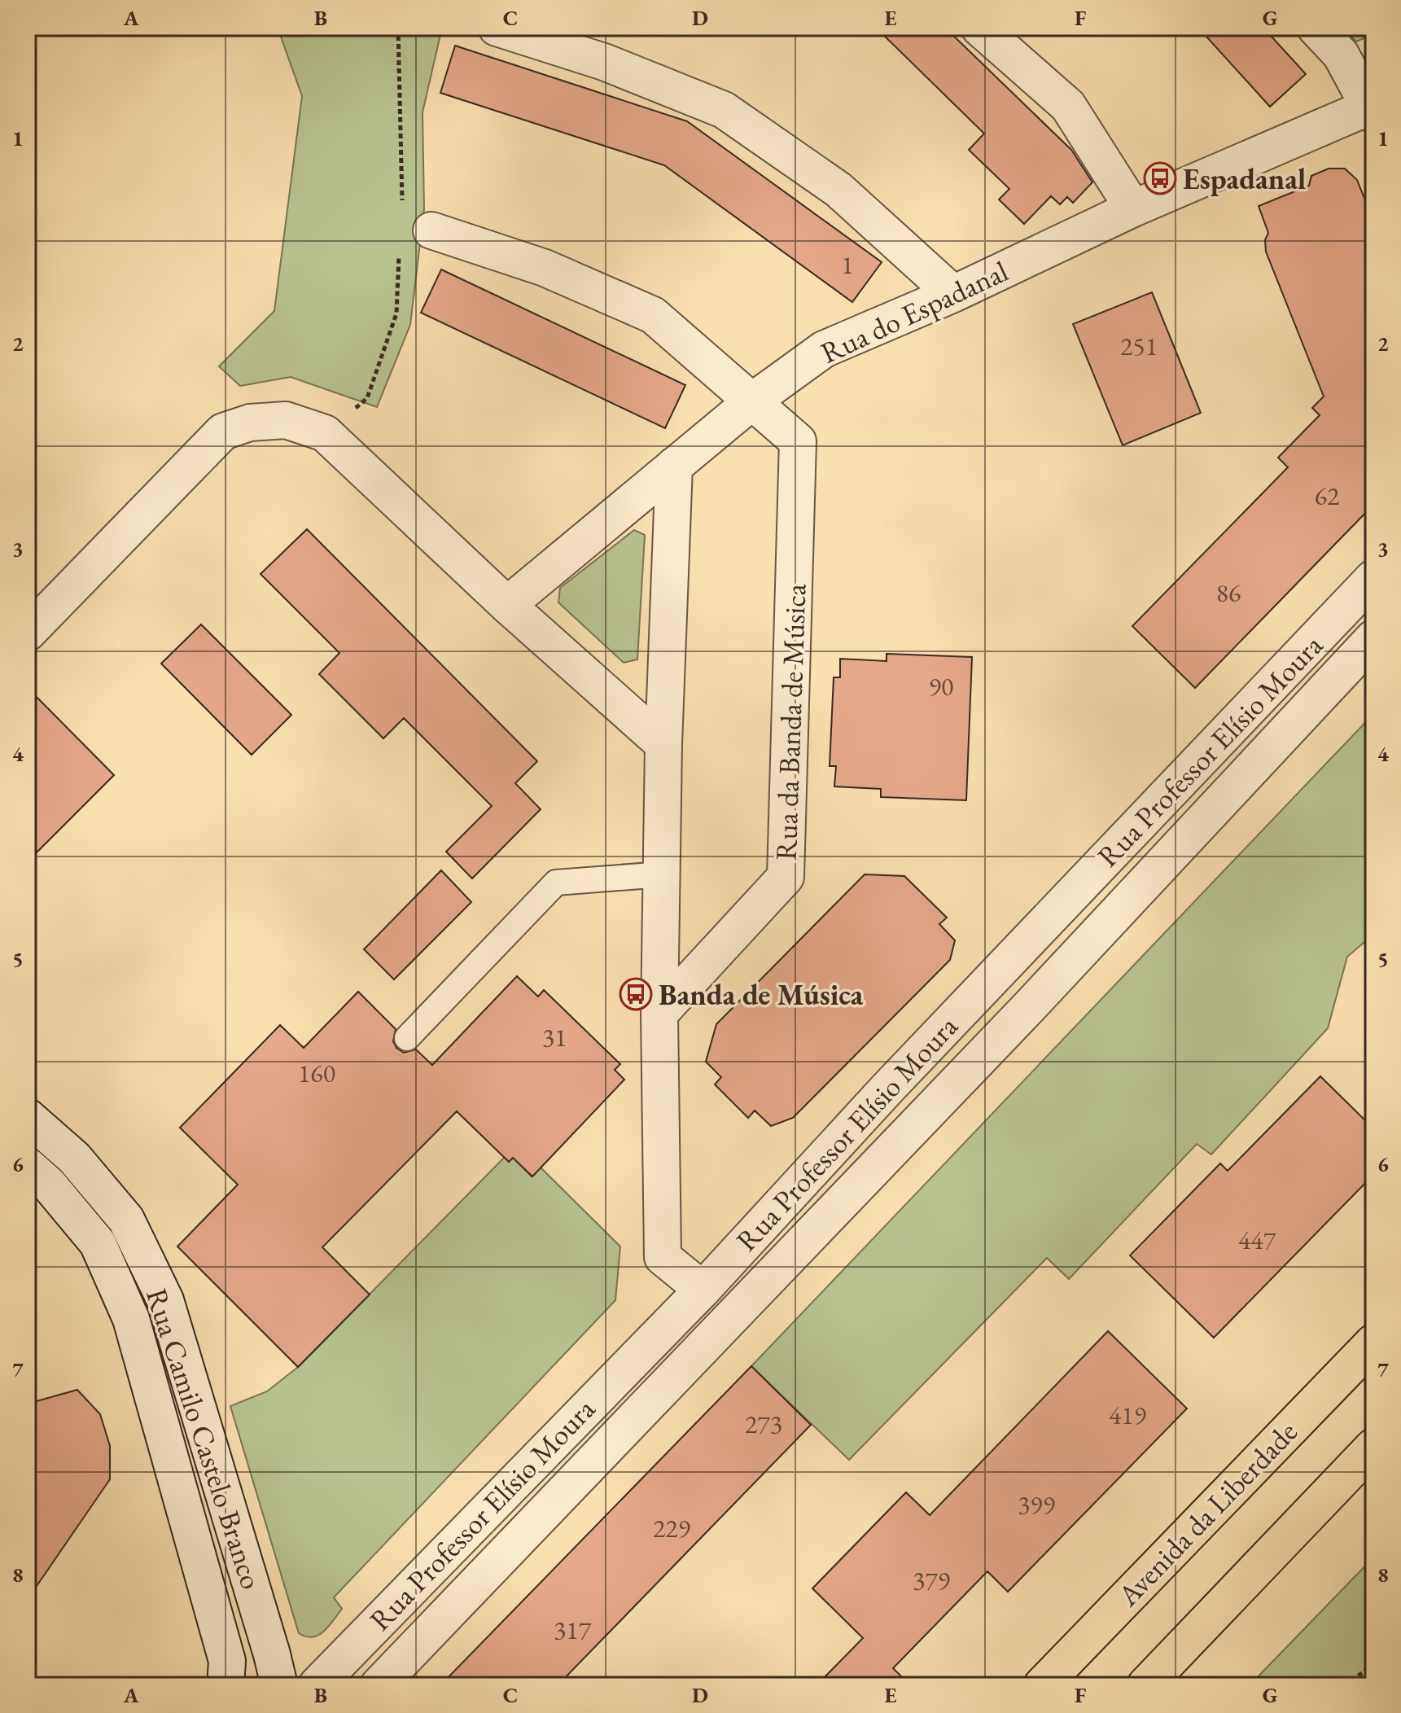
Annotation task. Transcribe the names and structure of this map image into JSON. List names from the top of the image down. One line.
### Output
{"streets":{"main road":["Avenida da Liberdade"],"street":["Rua do Espadanal","Rua da Banda de Música","Rua Professor Elísio Moura","Rua Camilo Castelo Branco"]},"crossings":[["Rua do Espadanal","Rua da Banda de Música"]],"places":{"bus stop":["Espadanal","Banda de Música"]},"house_numbers":["1","251","62","86","90","31","160","447","419","273","399","229","379","317"],"grid":{"columns":["A","B","C","D","E","F","G"],"rows":["1","2","3","4","5","6","7","8"]}}
